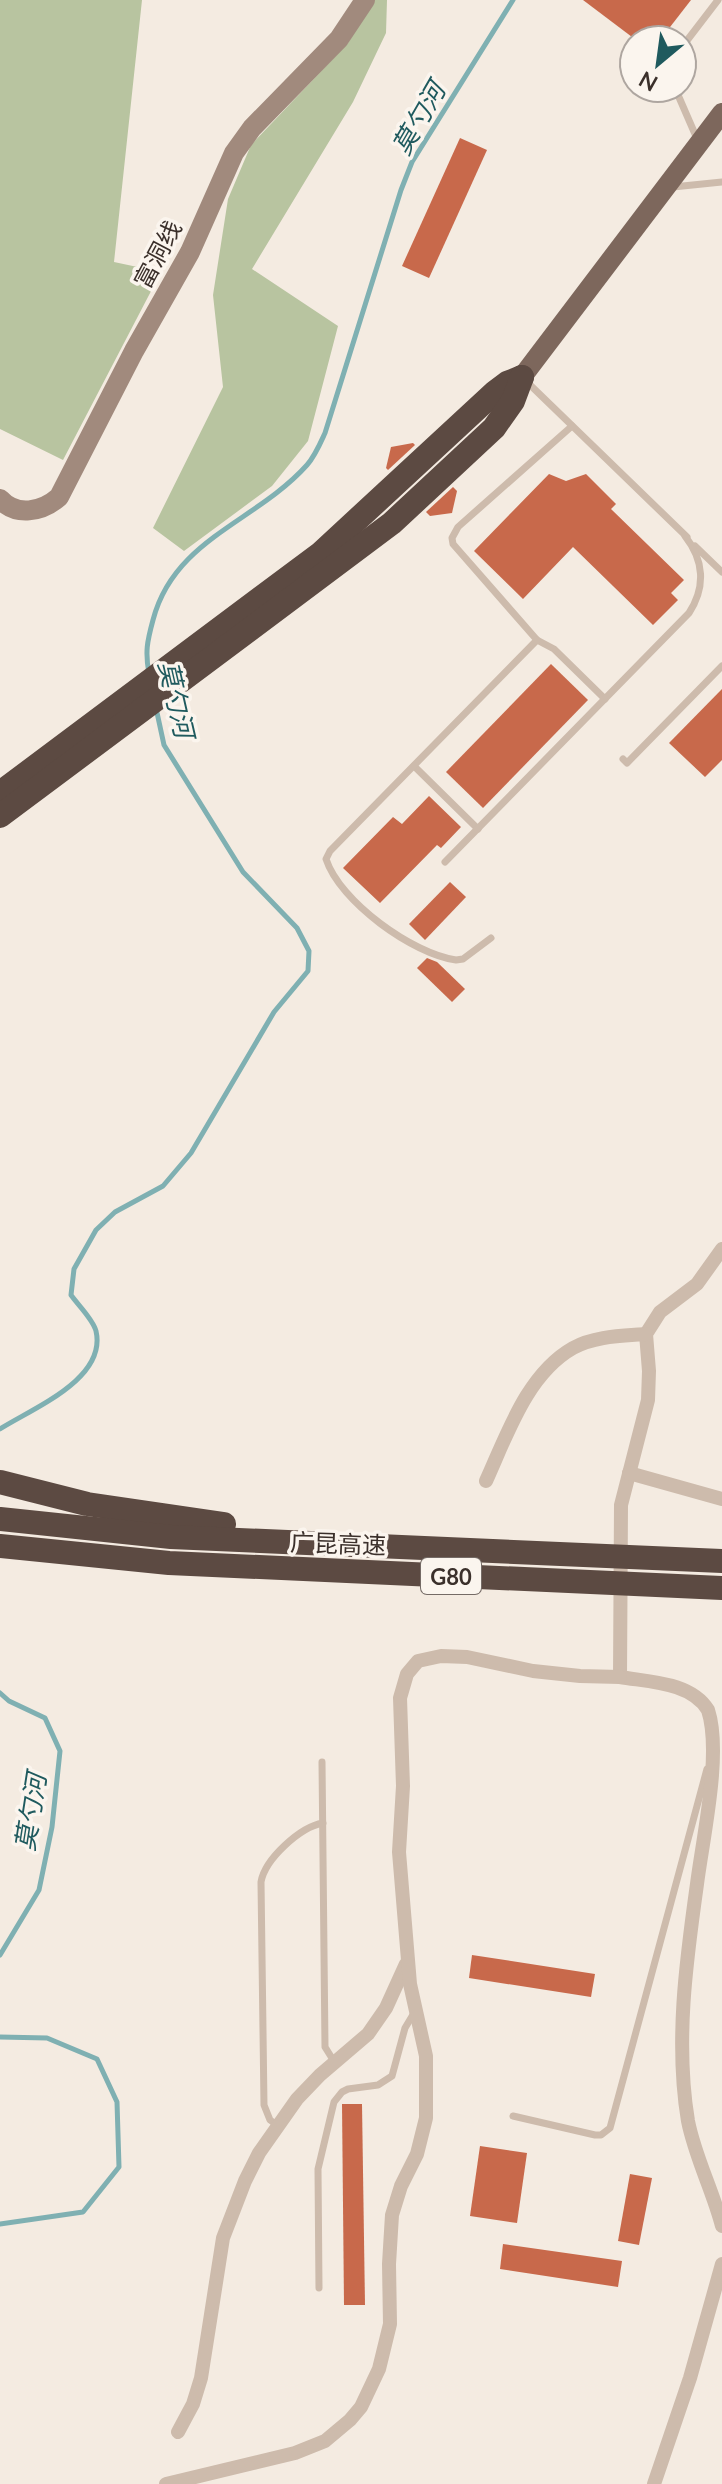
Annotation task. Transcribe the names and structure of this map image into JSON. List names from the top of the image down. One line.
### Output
{"streets":{"highway":["广昆高速","G80"],"main road":["富洞线"]},"water":["莫勺河"],"north":"bottom left"}
